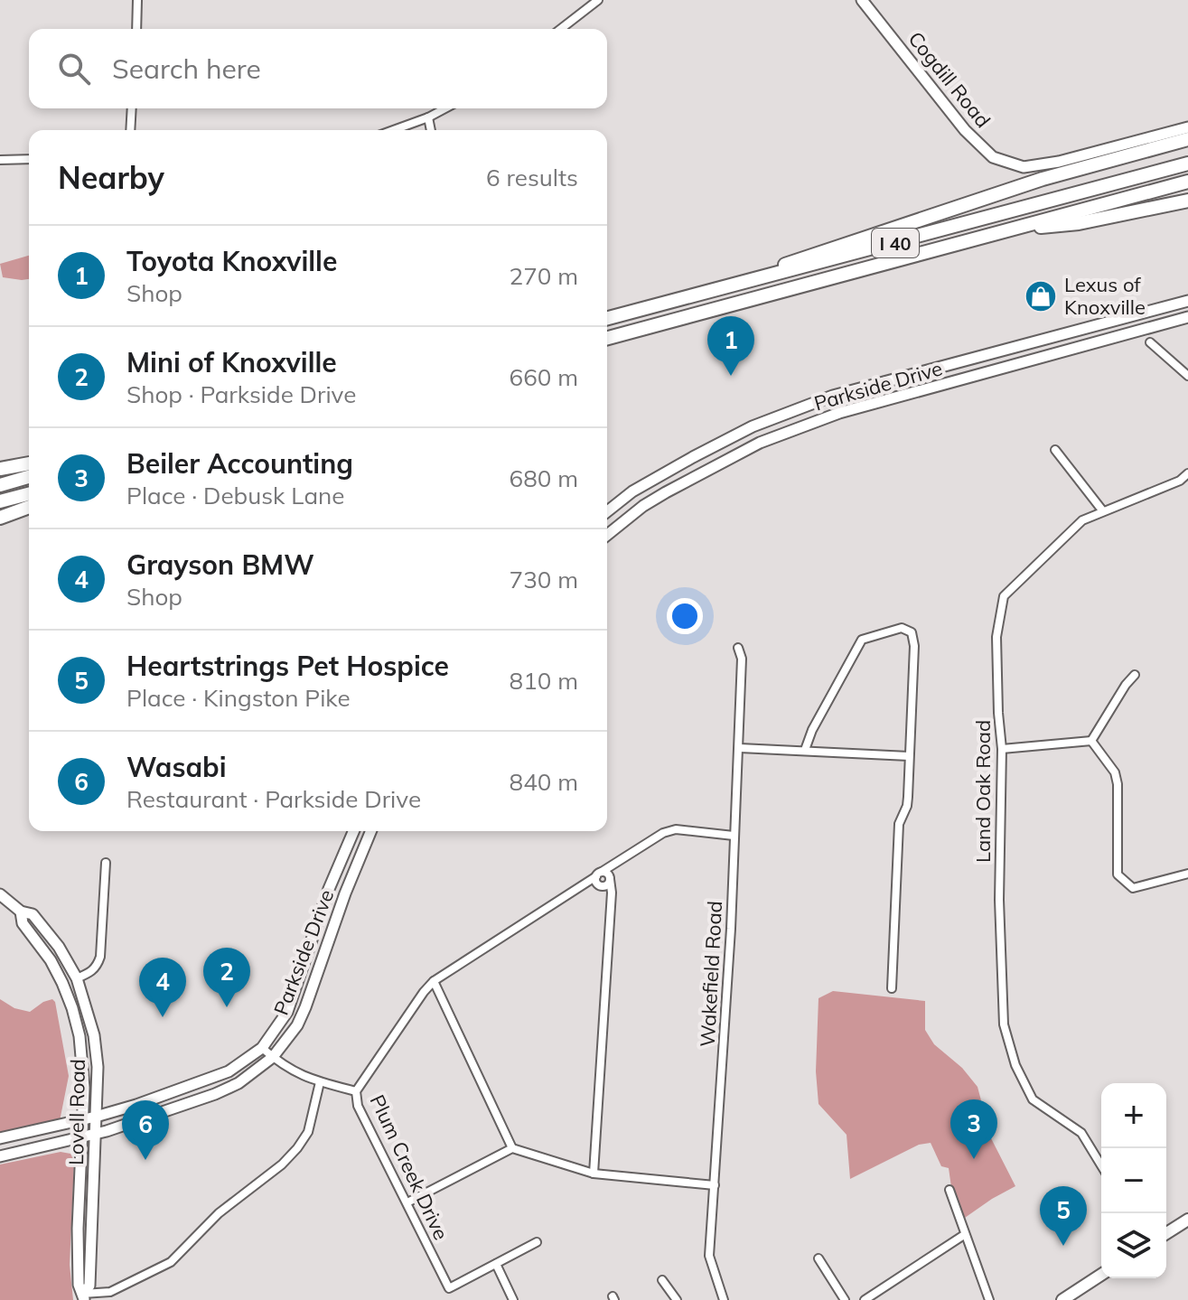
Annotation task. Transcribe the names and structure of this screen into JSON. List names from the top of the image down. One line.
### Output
{"streets":{"highway":["I 40"],"street":["Cogdill Road","Parkside Drive","Land Oak Road","Wakefield Road","Lovell Road","Plum Creek Drive"]},"crossings":[["Parkside Drive","Lovell Road"],["Wakefield Road","Plum Creek Drive"]],"places":{"shop":["Lexus of Knoxville"]},"page":{"search":"Search here","heading":["Nearby","6 results"],"list":[{"mark":"1","name":"Toyota Knoxville","note":"Shop","value":"270 m"},{"mark":"2","name":"Mini of Knoxville","note":"Shop · Parkside Drive","value":"660 m"},{"mark":"3","name":"Beiler Accounting","note":"Place · Debusk Lane","value":"680 m"},{"mark":"4","name":"Grayson BMW","note":"Shop","value":"730 m"},{"mark":"5","name":"Heartstrings Pet Hospice","note":"Place · Kingston Pike","value":"810 m"},{"mark":"6","name":"Wasabi","note":"Restaurant · Parkside Drive","value":"840 m"}],"pins":["1","2","4","3","6","5"],"map_buttons":["+","−"]}}
